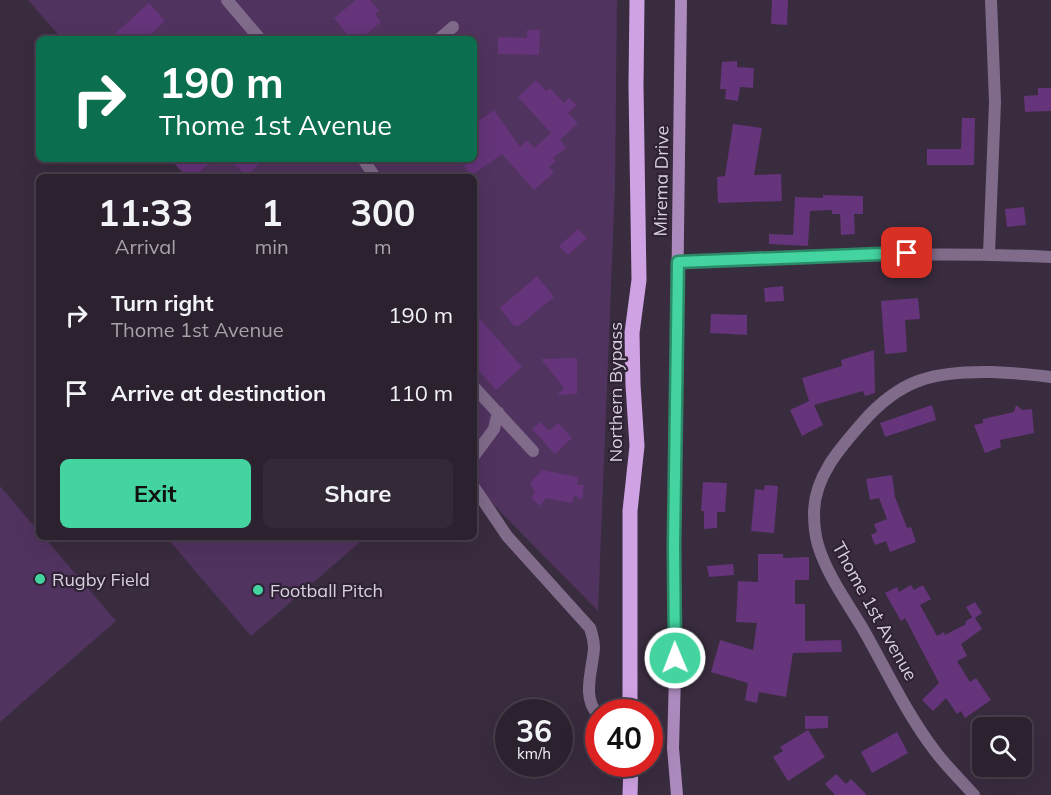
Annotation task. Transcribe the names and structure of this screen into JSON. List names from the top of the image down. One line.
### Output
{"streets":{"main road":["Northern Bypass"],"street":["Mirema Drive","Thome 1st Avenue"]},"places":["Rugby Field","Football Pitch"],"page":{"turn":["190 m","Thome 1st Avenue"],"eta":["11:33","Arrival","1","min","300","m"],"list":[{"name":"Turn right","note":"Thome 1st Avenue","value":"190 m"},{"name":"Arrive at destination","value":"110 m"}],"buttons":["Exit","Share"],"speed":"36 km/h","limit":"40"}}
